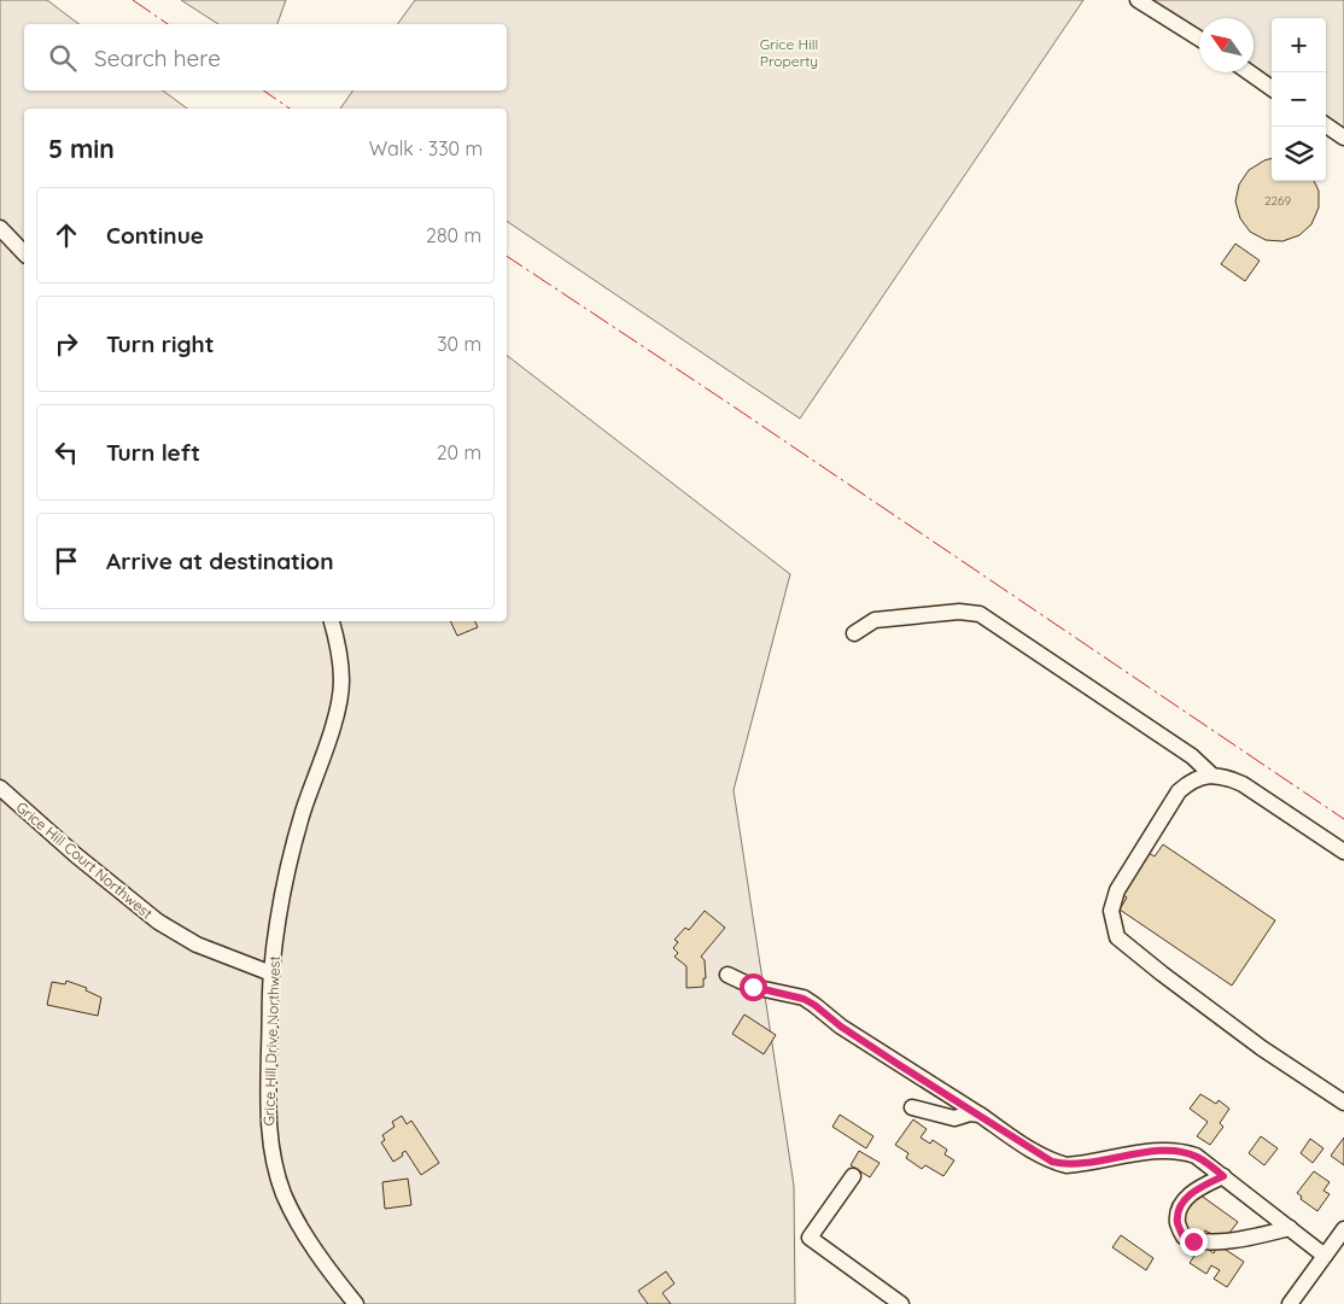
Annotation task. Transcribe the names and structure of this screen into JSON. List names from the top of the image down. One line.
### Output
{"streets":{"street":["Grice Hill Court Northwest","Grice Hill Drive Northwest"]},"crossings":[["Grice Hill Court Northwest","Grice Hill Drive Northwest"]],"parks":["Grice Hill Property"],"house_numbers":["2269"],"north":"top left","page":{"map_buttons":["+","−"],"search":"Search here","heading":["5 min","Walk · 330 m"],"list":[["Continue","280 m"],["Turn right","30 m"],["Turn left","20 m"],"Arrive at destination"]}}
